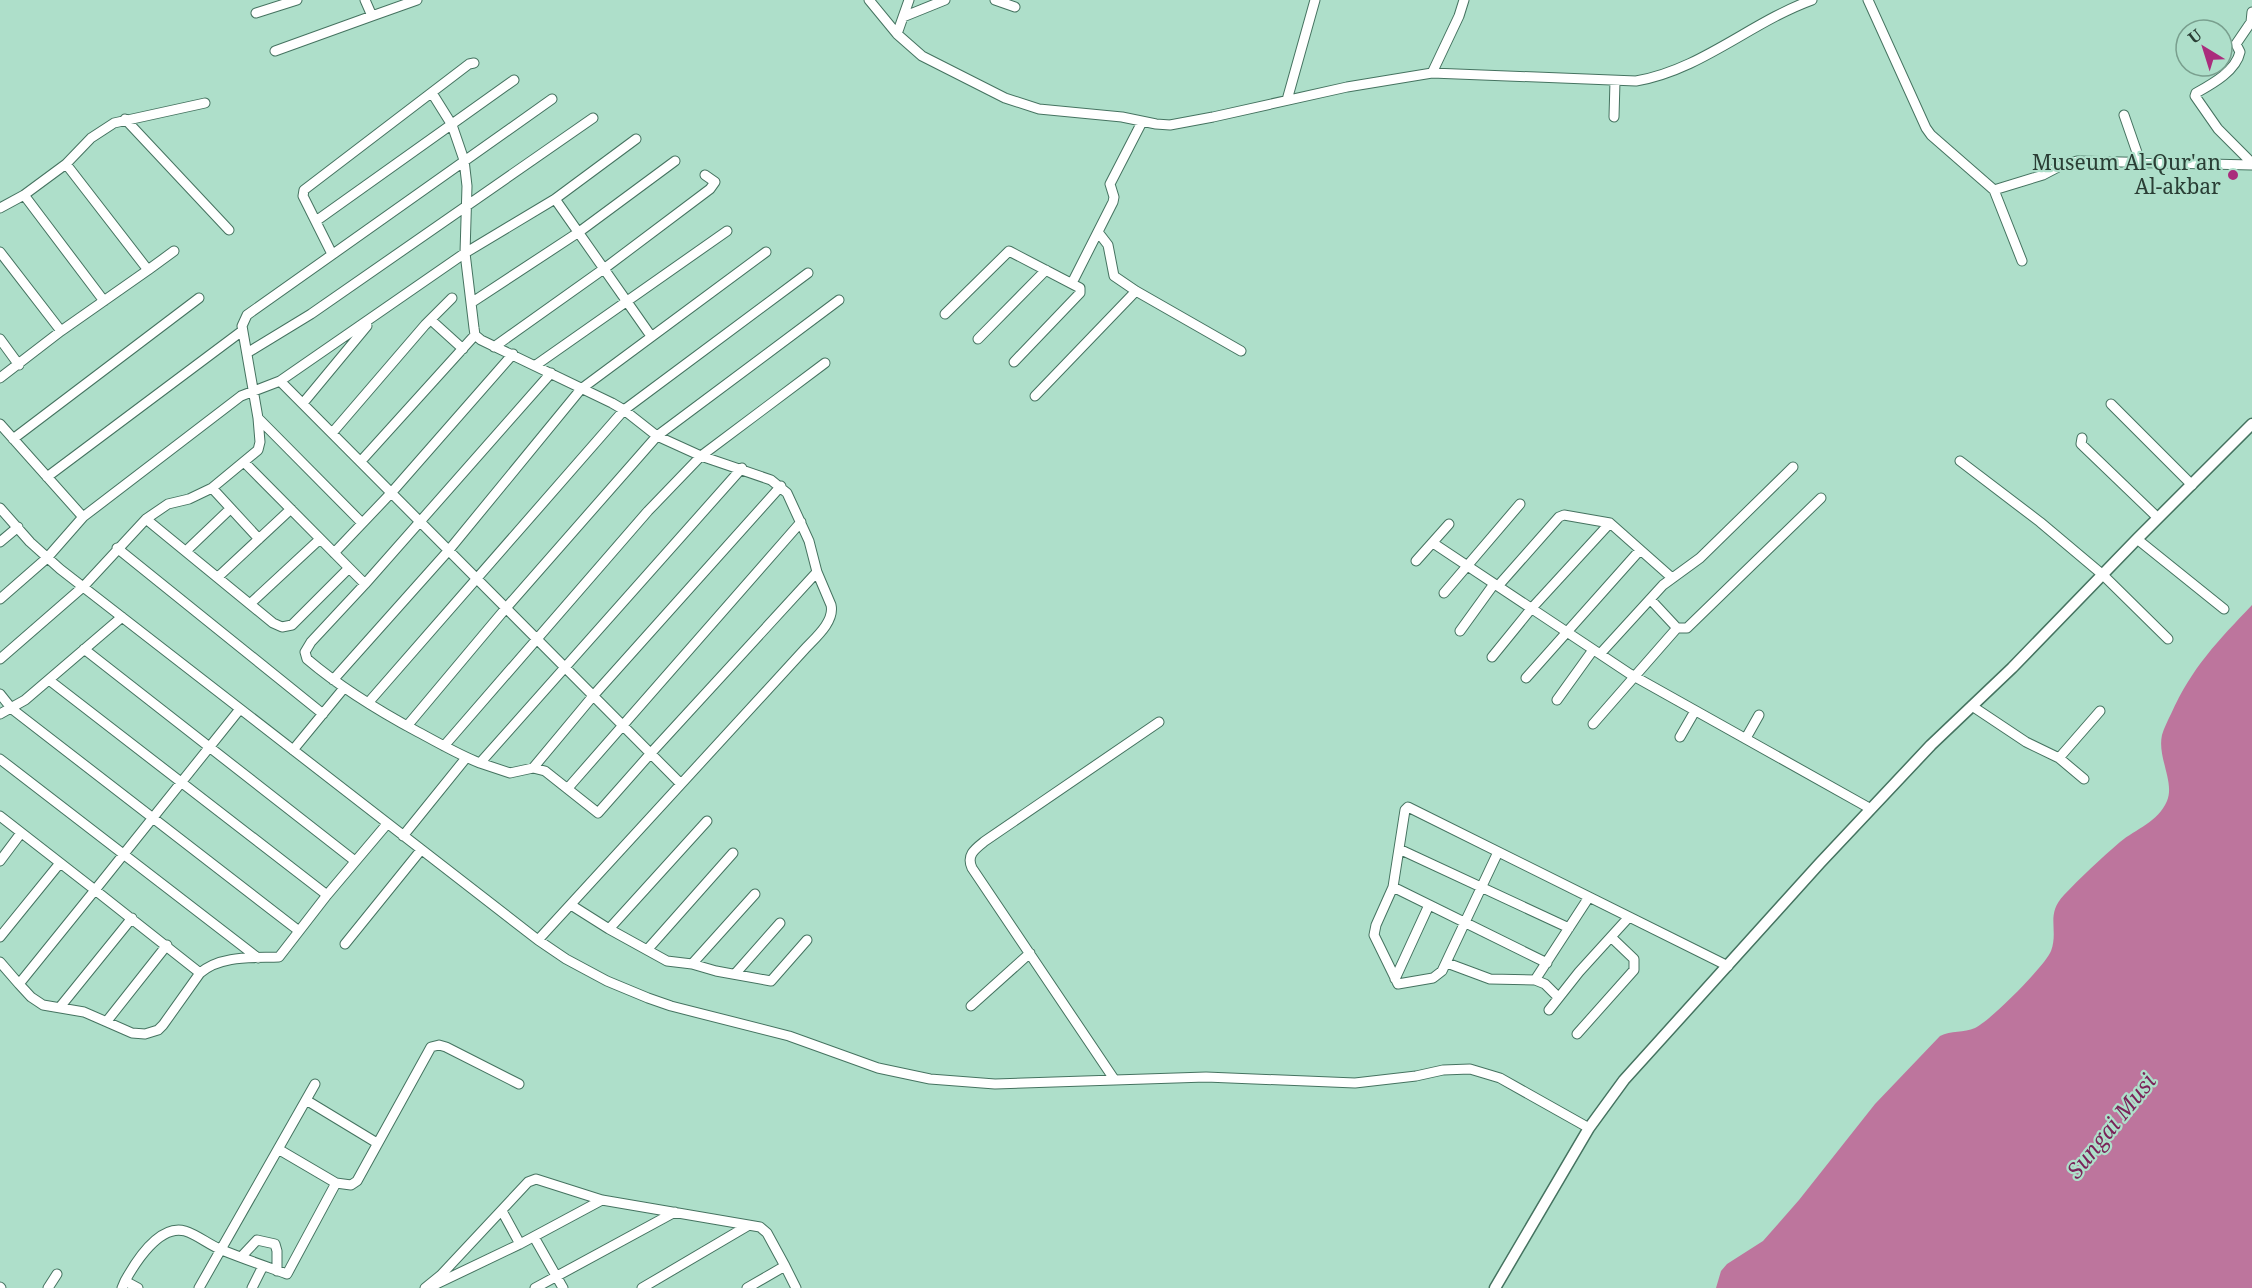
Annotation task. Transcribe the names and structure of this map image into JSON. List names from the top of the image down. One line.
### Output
{"water":["Sungai Musi"],"places":["Museum Al-Qur'an Al-akbar"],"north":"top left"}
